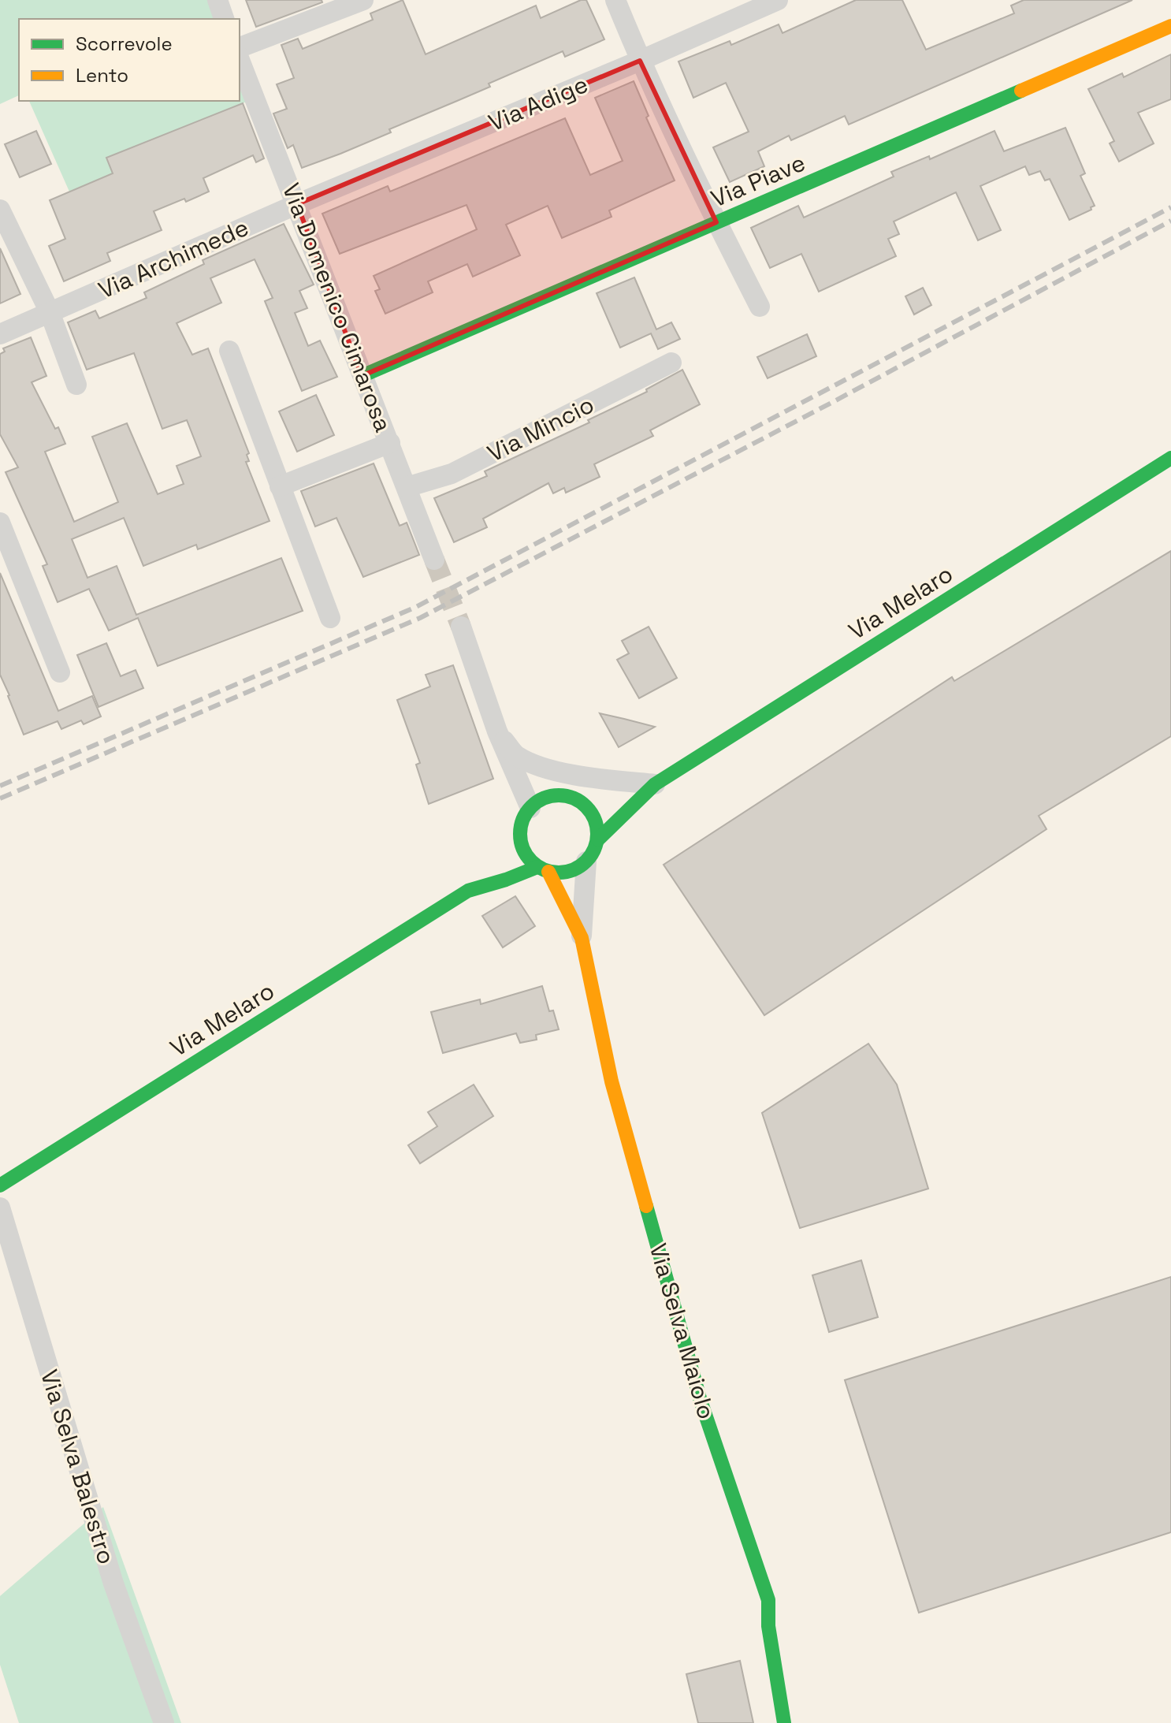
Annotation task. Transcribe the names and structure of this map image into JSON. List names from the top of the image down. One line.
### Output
{"streets":{"street":["Via Adige","Via Piave","Via Archimede","Via Domenico Cimarosa","Via Mincio","Via Melaro","Via Selva Maiolo","Via Selva Balestro"]},"crossings":[["Via Adige","Via Archimede"],["Via Adige","Via Domenico Cimarosa"],["Via Piave","Via Domenico Cimarosa"],["Via Archimede","Via Domenico Cimarosa"],["Via Domenico Cimarosa","Via Mincio"],["Via Melaro","Via Selva Maiolo"]],"legend":["Scorrevole","Lento"]}
